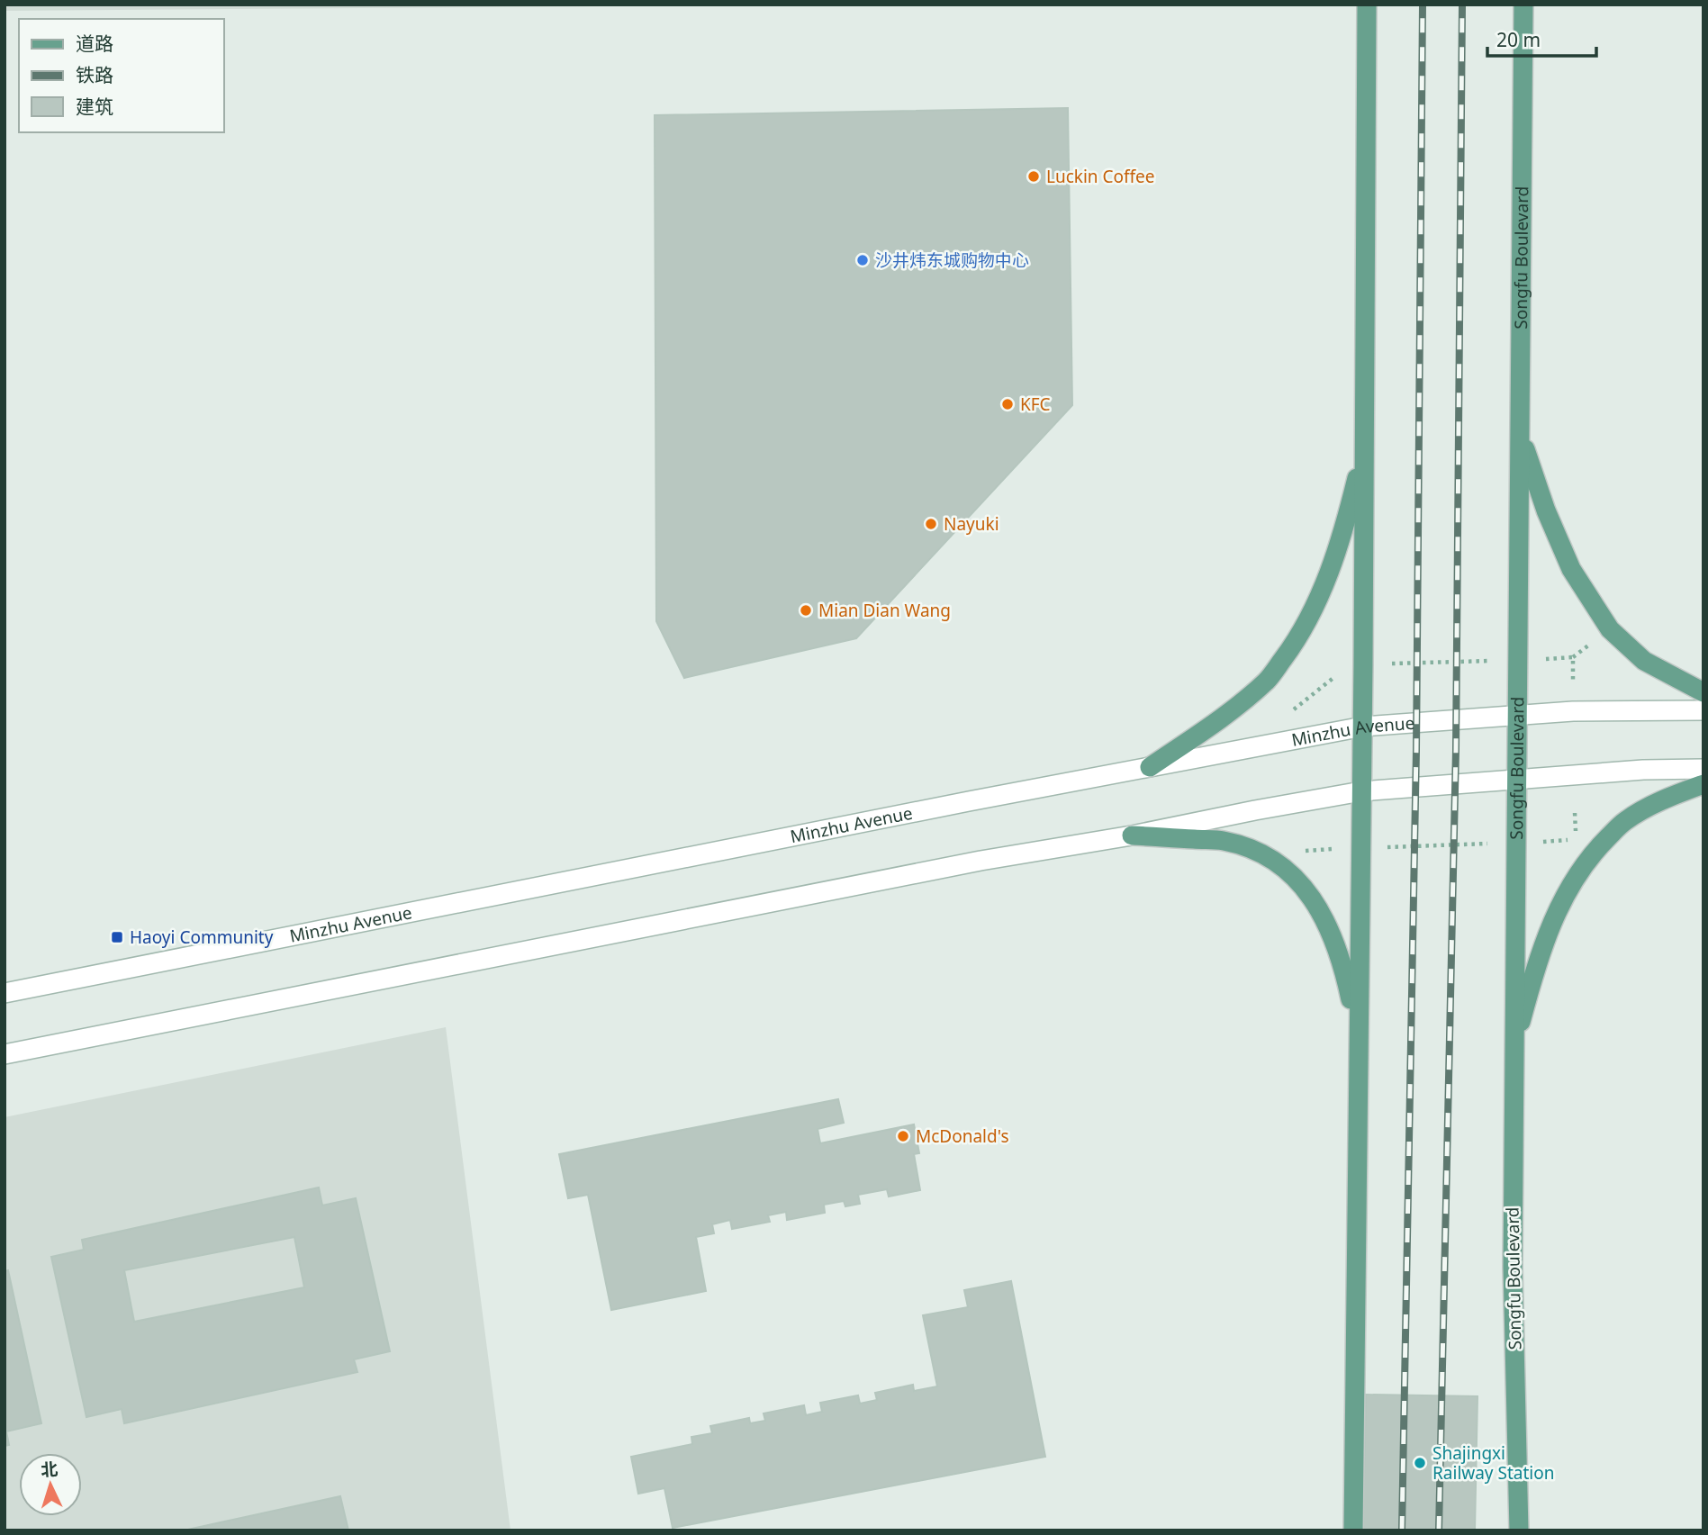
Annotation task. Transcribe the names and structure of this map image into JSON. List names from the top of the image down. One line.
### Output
{"streets":{"main road":["Songfu Boulevard","Minzhu Avenue"]},"crossings":[["Songfu Boulevard","Minzhu Avenue"]],"places":{"other":["Luckin Coffee","沙井炜东城购物中心","KFC","Nayuki","Mian Dian Wang","McDonald's","Shajingxi Railway Station"],"transit":["Haoyi Community"]},"legend":["道路","铁路","建筑"],"scale_bar":"20 m","north":"top"}
